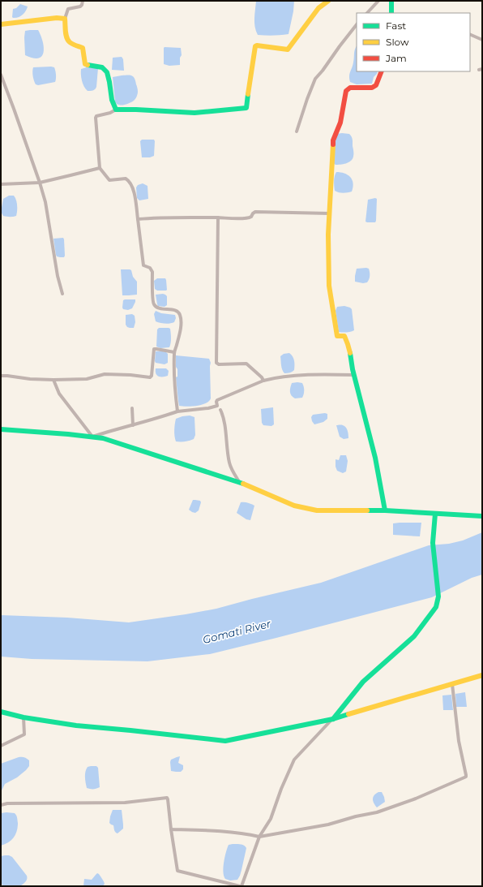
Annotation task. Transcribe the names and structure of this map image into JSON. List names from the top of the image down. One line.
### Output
{"water":["Gomati River"],"legend":["Fast","Slow","Jam"]}
